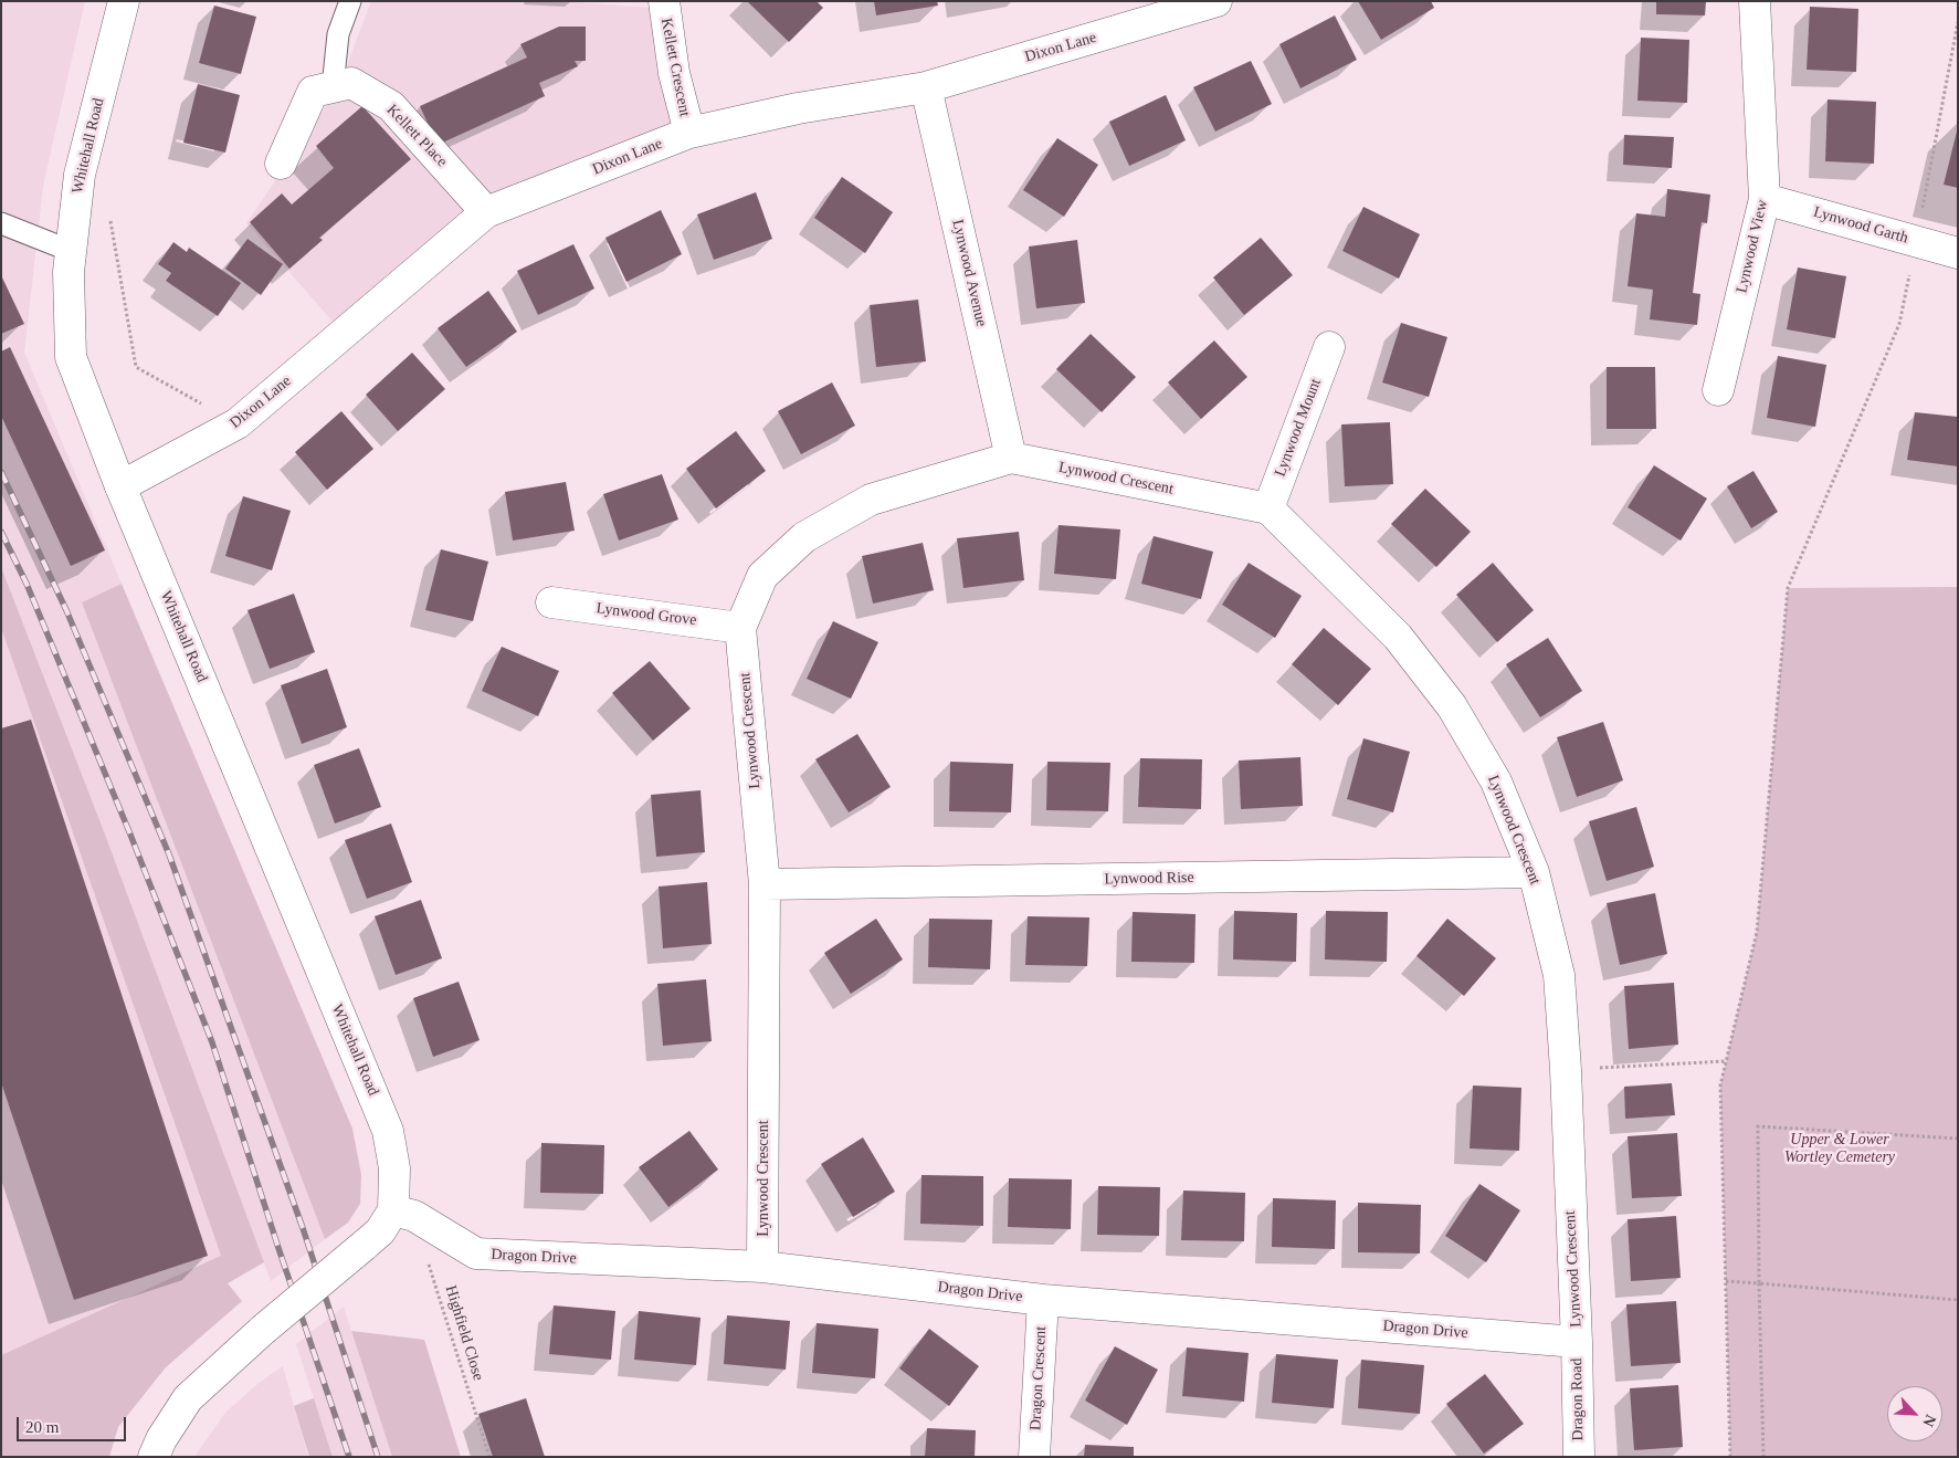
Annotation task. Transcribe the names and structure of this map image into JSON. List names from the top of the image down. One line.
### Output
{"streets":{"street":["Dixon Lane","Kellett Crescent","Kellett Place","Whitehall Road","Lynwood Garth","Lynwood View","Lynwood Avenue","Lynwood Mount","Lynwood Crescent","Lynwood Grove","Lynwood Rise","Dragon Drive","Dragon Crescent","Dragon Road"],"path":["Highfield Close"]},"crossings":[["Dixon Lane","Kellett Crescent"],["Dixon Lane","Kellett Place"],["Dixon Lane","Whitehall Road"],["Dixon Lane","Lynwood Avenue"],["Whitehall Road","Dragon Drive"],["Whitehall Road","Highfield Close"],["Lynwood Garth","Lynwood View"],["Lynwood Avenue","Lynwood Crescent"],["Lynwood Mount","Lynwood Crescent"],["Lynwood Crescent","Lynwood Grove"],["Lynwood Crescent","Lynwood Rise"],["Lynwood Crescent","Dragon Drive"],["Lynwood Crescent","Dragon Road"],["Dragon Drive","Highfield Close"],["Dragon Drive","Dragon Crescent"],["Dragon Drive","Dragon Road"]],"parks":["Upper & Lower Wortley Cemetery"],"scale_bar":"20 m","north":"bottom right"}
